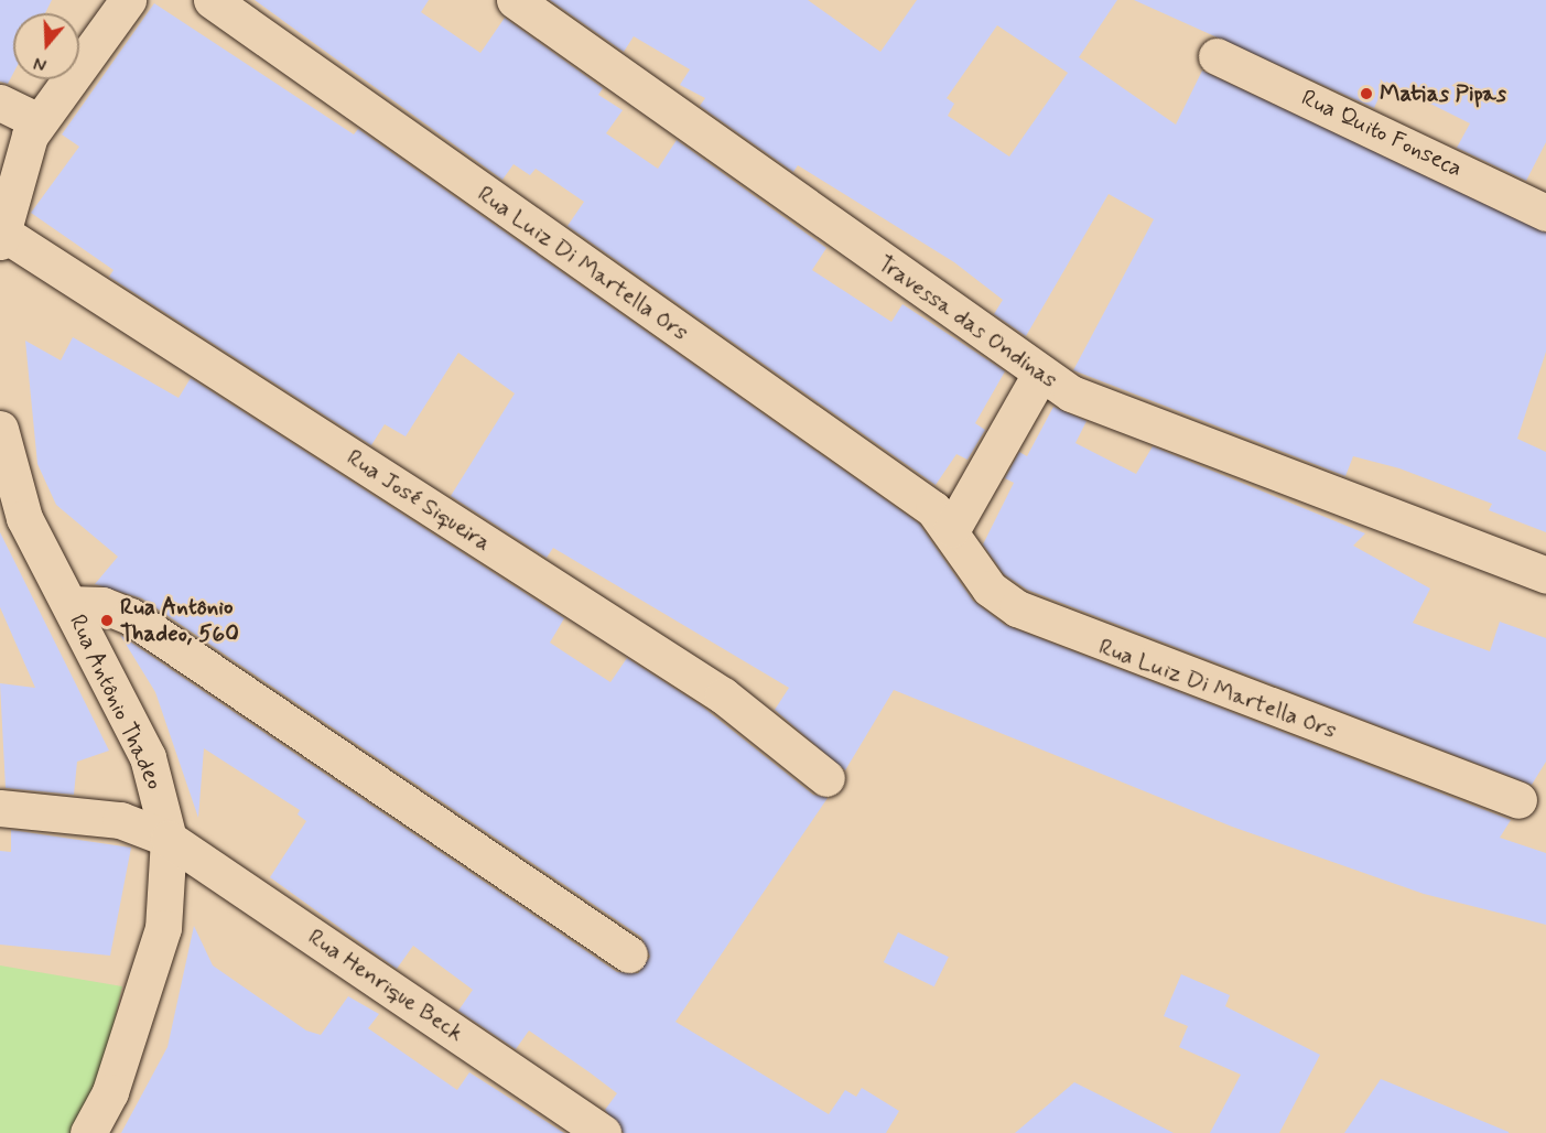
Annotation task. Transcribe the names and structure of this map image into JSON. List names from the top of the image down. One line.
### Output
{"streets":{"street":["Rua Quito Fonseca","Rua Luiz Di Martella Ors","Travessa das Ondinas","Rua José Siqueira","Rua Antônio Thadeo","Rua Henrique Beck"]},"crossings":[["Rua Antônio Thadeo","Rua Henrique Beck"]],"places":["Matias Pipas","Rua Antônio Thadeo, 560"],"north":"bottom"}
